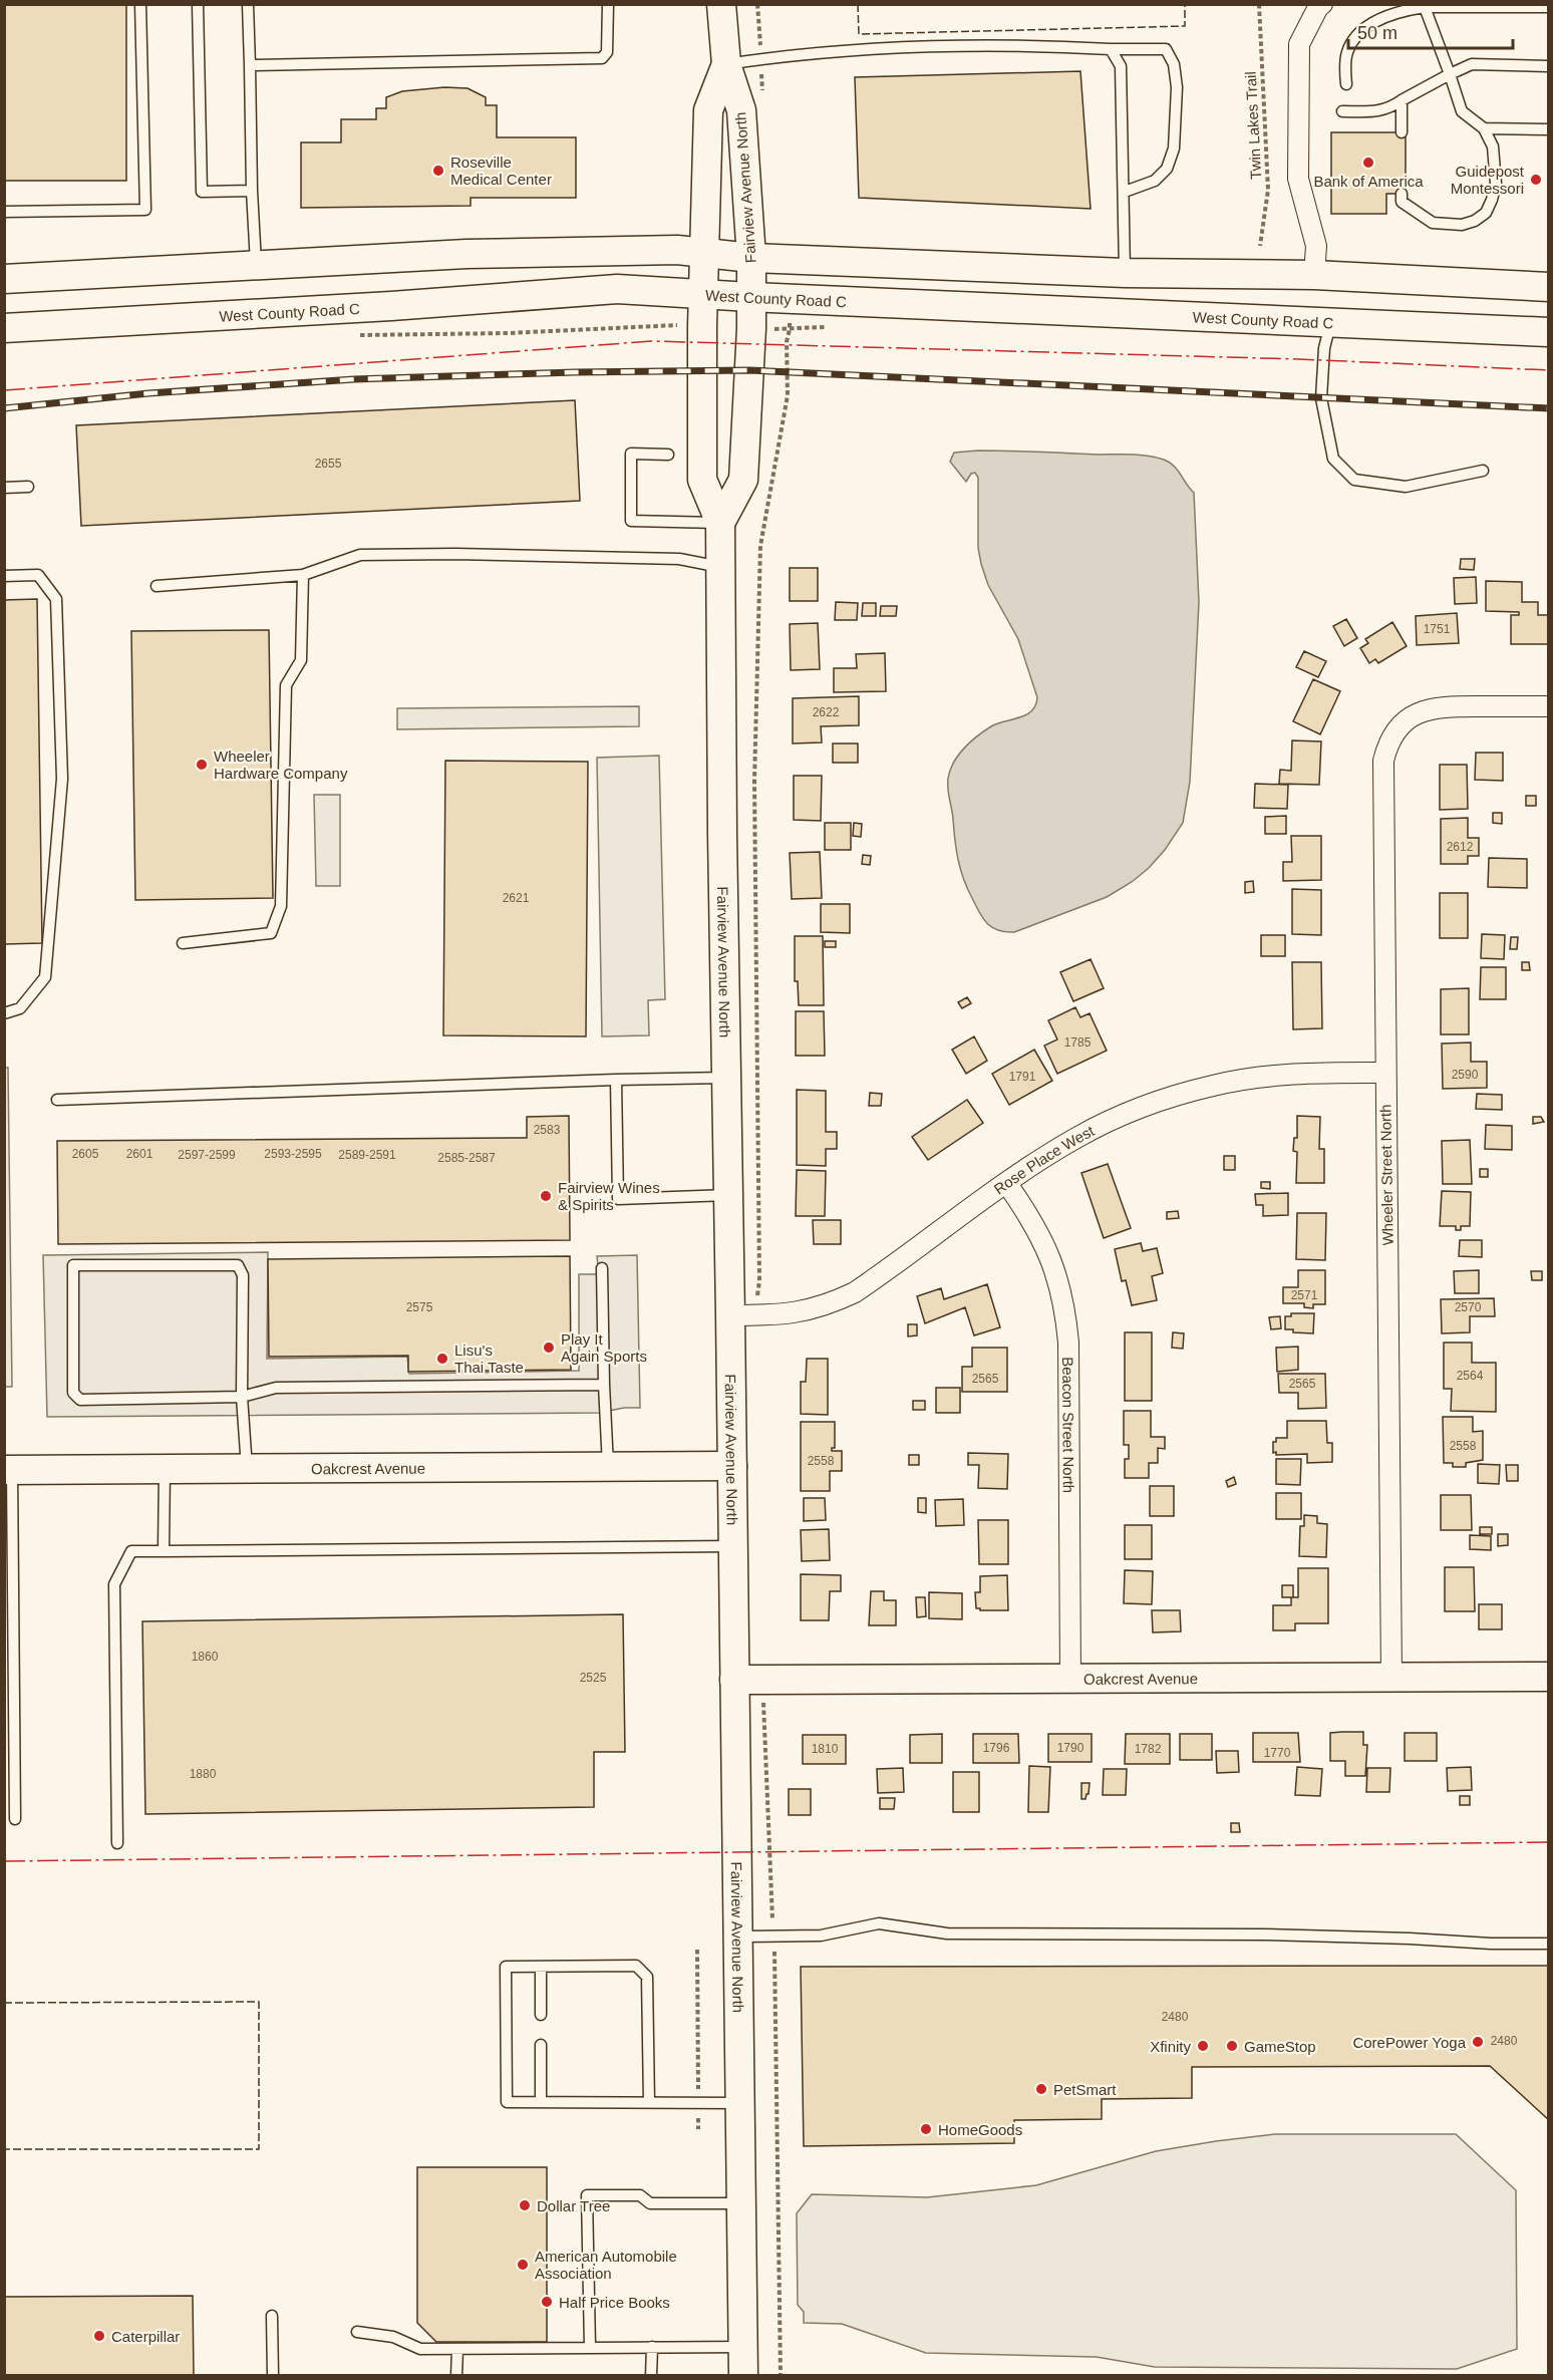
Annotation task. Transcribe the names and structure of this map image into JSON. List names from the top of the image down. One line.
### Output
{"streets":{"street":["Fairview Avenue North","West County Road C","Rose Place West","Wheeler Street North","Beacon Street North","Oakcrest Avenue"],"path":["Twin Lakes Trail"]},"crossings":[["Fairview Avenue North","West County Road C"],["Fairview Avenue North","Rose Place West"],["Fairview Avenue North","Oakcrest Avenue"],["Rose Place West","Wheeler Street North"],["Rose Place West","Beacon Street North"],["Wheeler Street North","Oakcrest Avenue"],["Beacon Street North","Oakcrest Avenue"]],"places":["Bank of America","Roseville Medical Center","Guidepost Montessori","Wheeler Hardware Company","Fairview Wines & Spirits","Play It Again Sports","Lisu's Thai Taste","CorePower Yoga","Xfinity","GameStop","PetSmart","HomeGoods","Dollar Tree","American Automobile Association","Half Price Books","Caterpillar"],"house_numbers":["2655","1751","2622","2612","2621","1785","2590","1791","2583","2605","2601","2593-2595","2597-2599","2589-2591","2585-2587","2571","2575","2570","2564","2565","2565","2558","2558","1860","2525","1796","1790","1810","1782","1770","1880","2480","2480"],"scale_bar":"50 m"}
